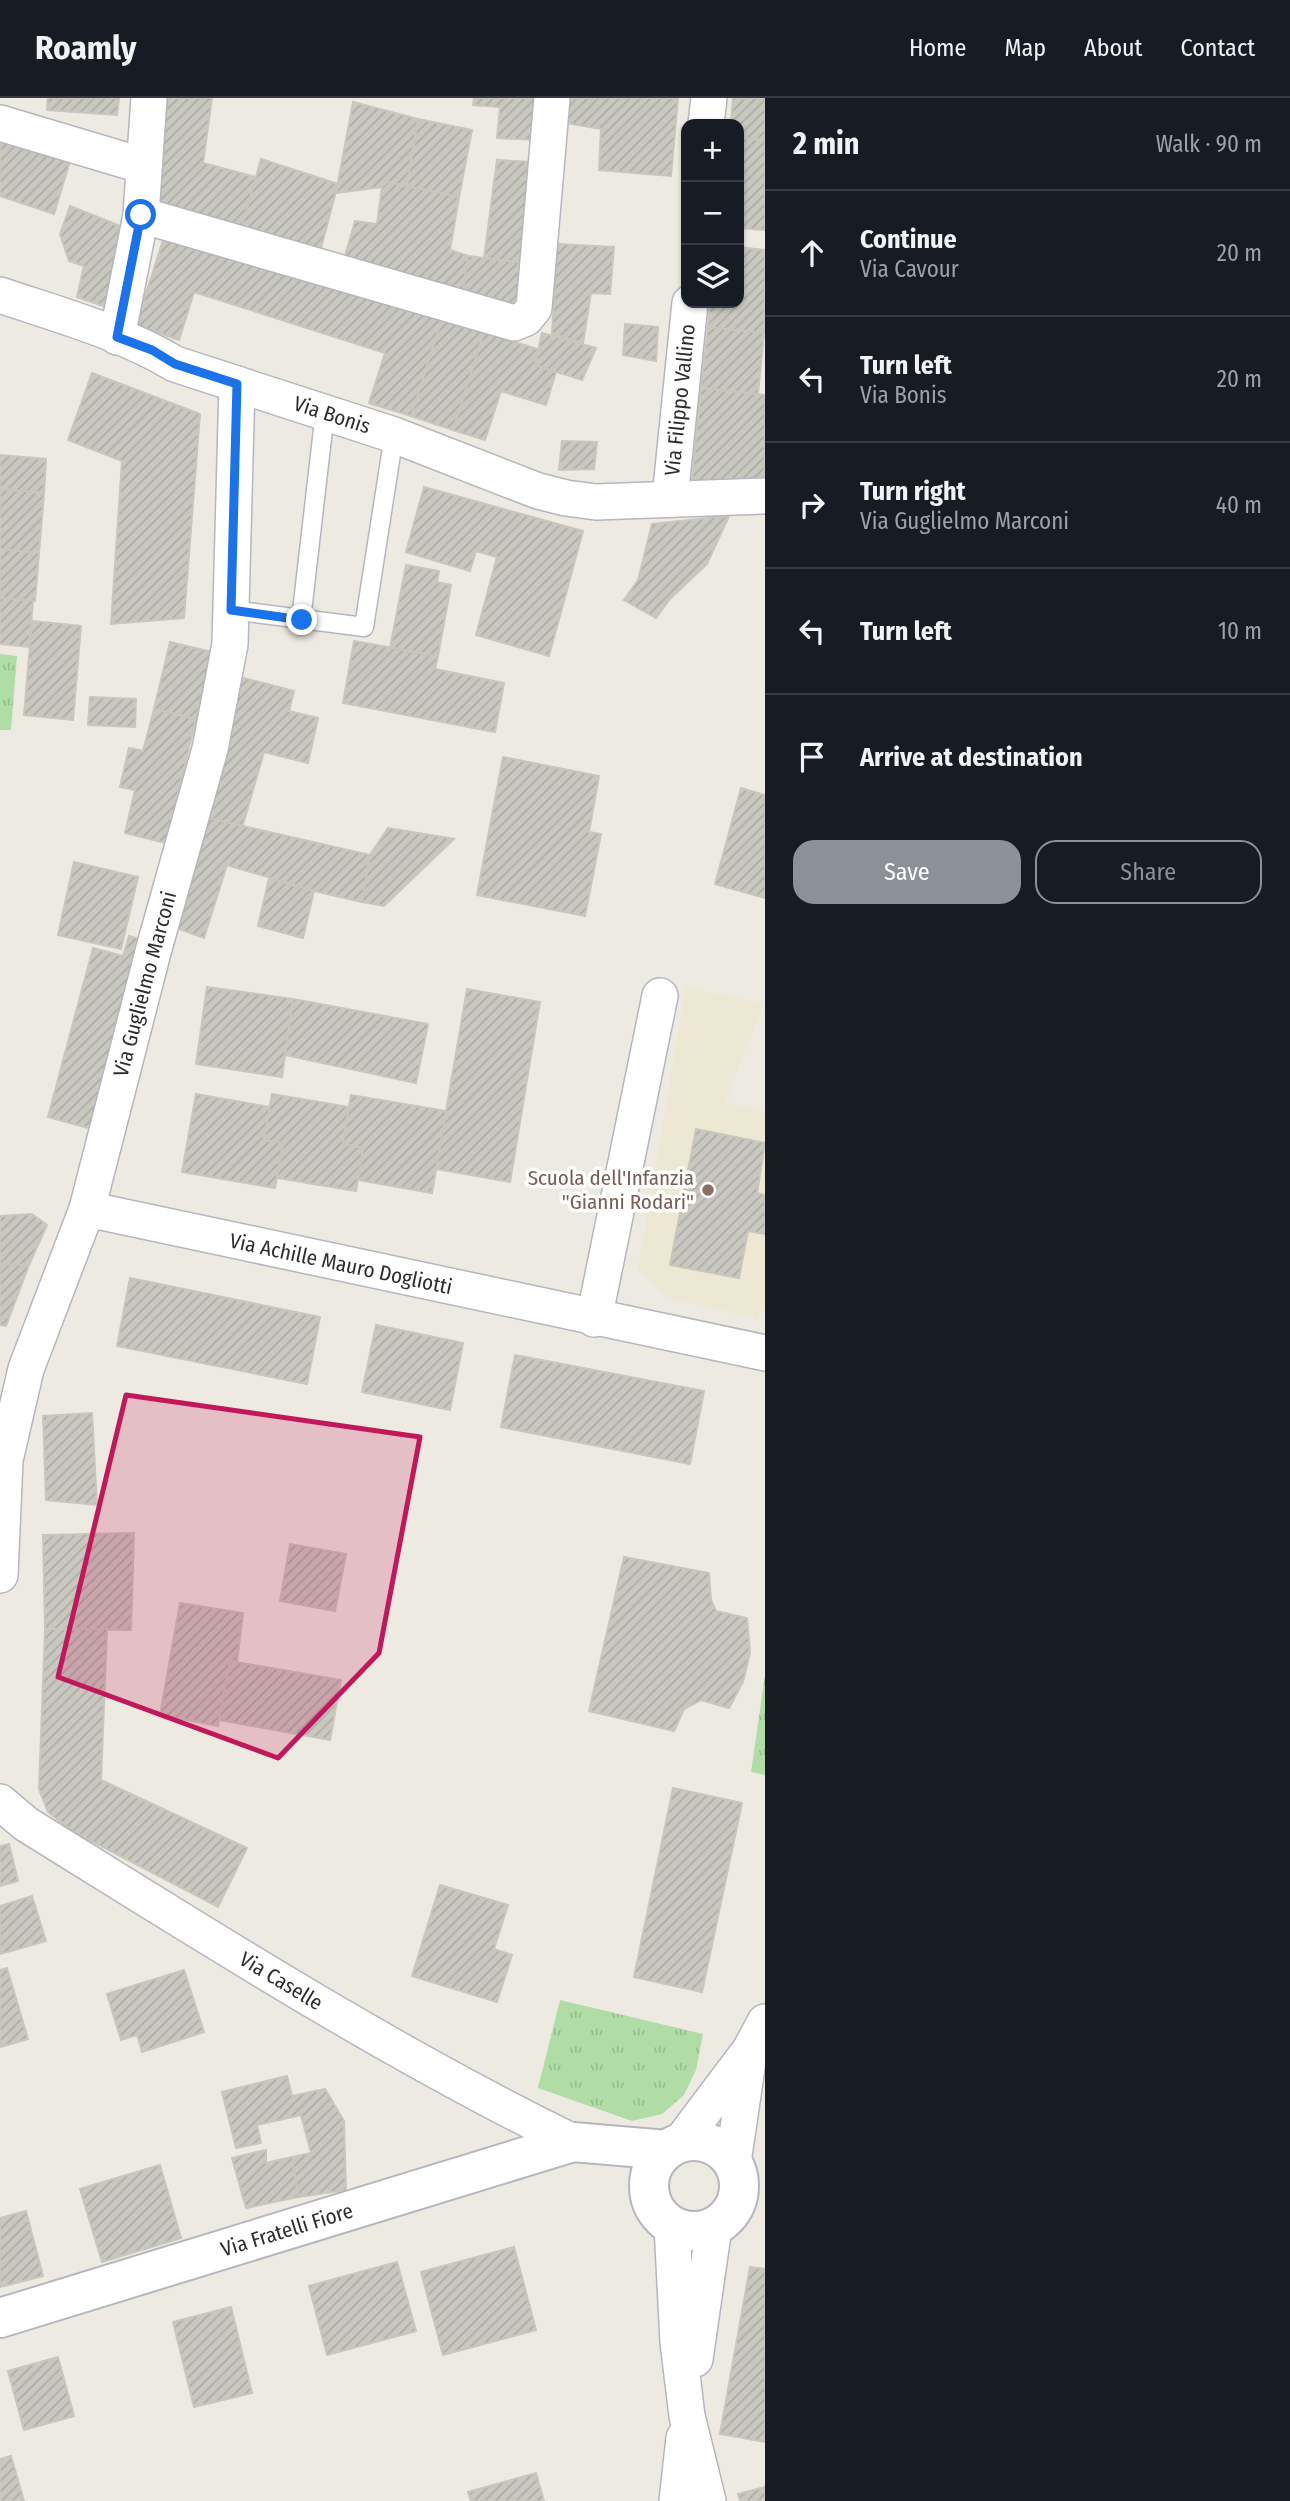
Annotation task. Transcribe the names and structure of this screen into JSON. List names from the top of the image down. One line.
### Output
{"streets":{"street":["Via Filippo Vallino","Via Bonis","Via Guglielmo Marconi","Via Achille Mauro Dogliotti","Via Caselle","Via Fratelli Fiore"]},"crossings":[["Via Filippo Vallino","Via Bonis"],["Via Bonis","Via Guglielmo Marconi"],["Via Guglielmo Marconi","Via Achille Mauro Dogliotti"],["Via Caselle","Via Fratelli Fiore"]],"places":["Scuola dell'Infanzia \"Gianni Rodari\""],"page":{"header":"Roamly","nav":["Home","Map","About","Contact"],"heading":["2 min","Walk · 90 m"],"map_buttons":["+","−"],"list":[["Continue","Via Cavour","20 m"],["Turn left","Via Bonis","20 m"],["Turn right","Via Guglielmo Marconi","40 m"],["Turn left","10 m"],"Arrive at destination"],"buttons":["Save","Share"]}}
